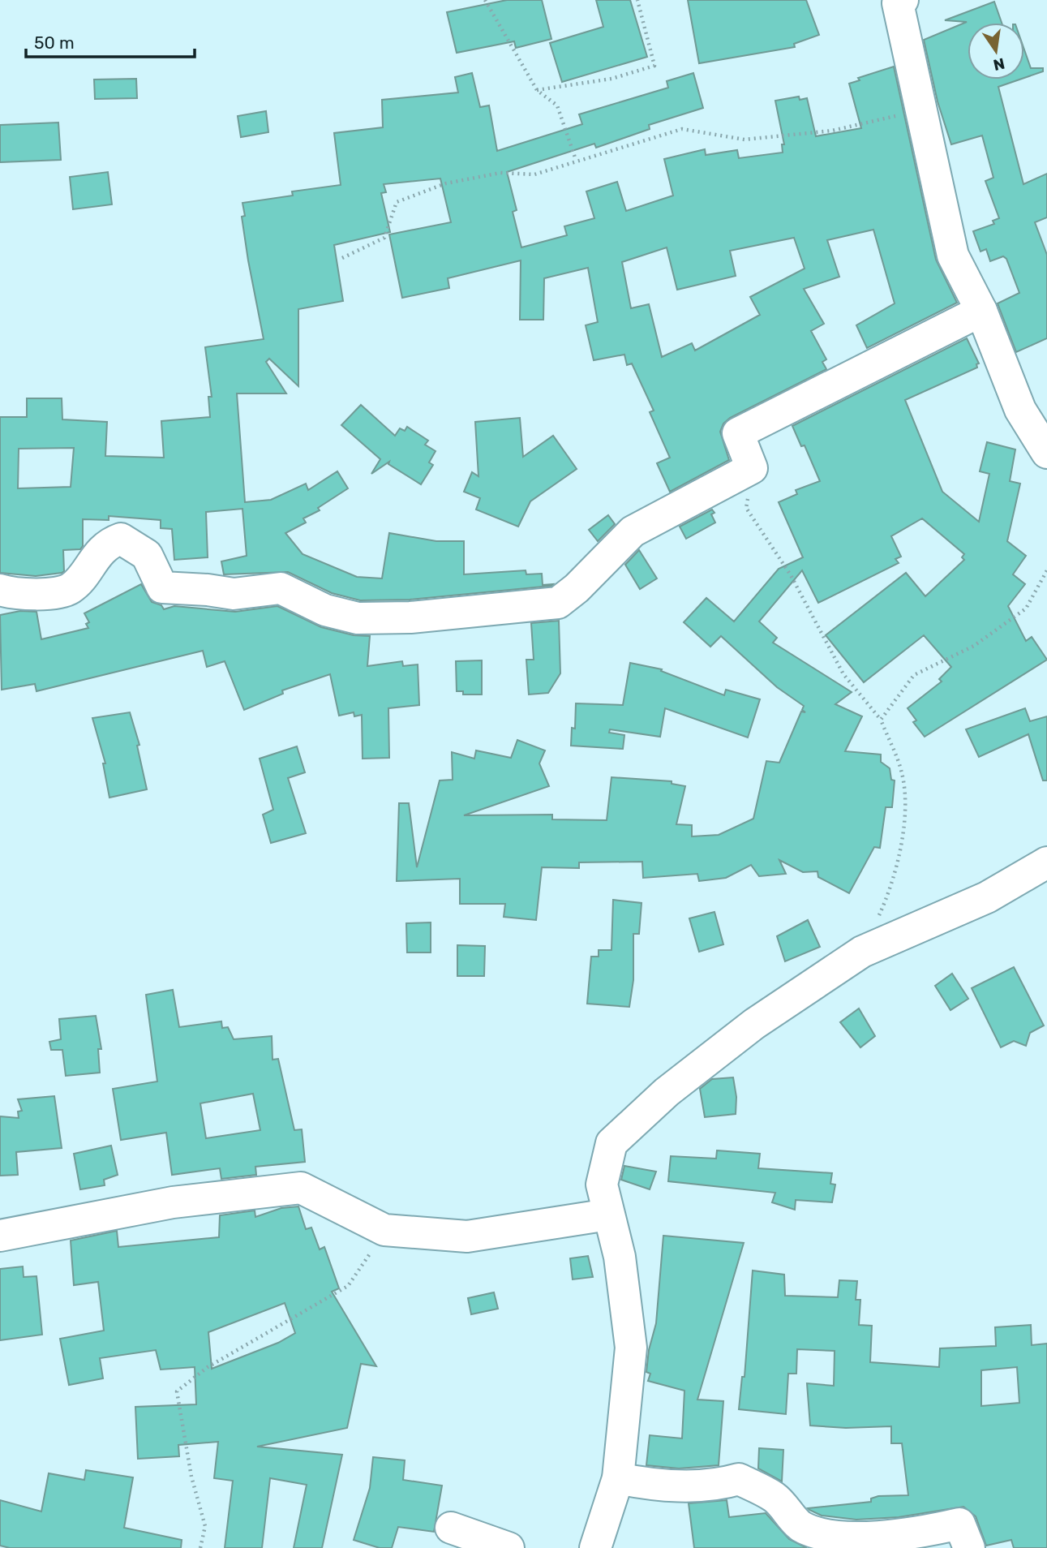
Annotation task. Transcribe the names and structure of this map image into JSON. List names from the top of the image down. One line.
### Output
{"scale_bar":"50 m","north":"bottom"}
